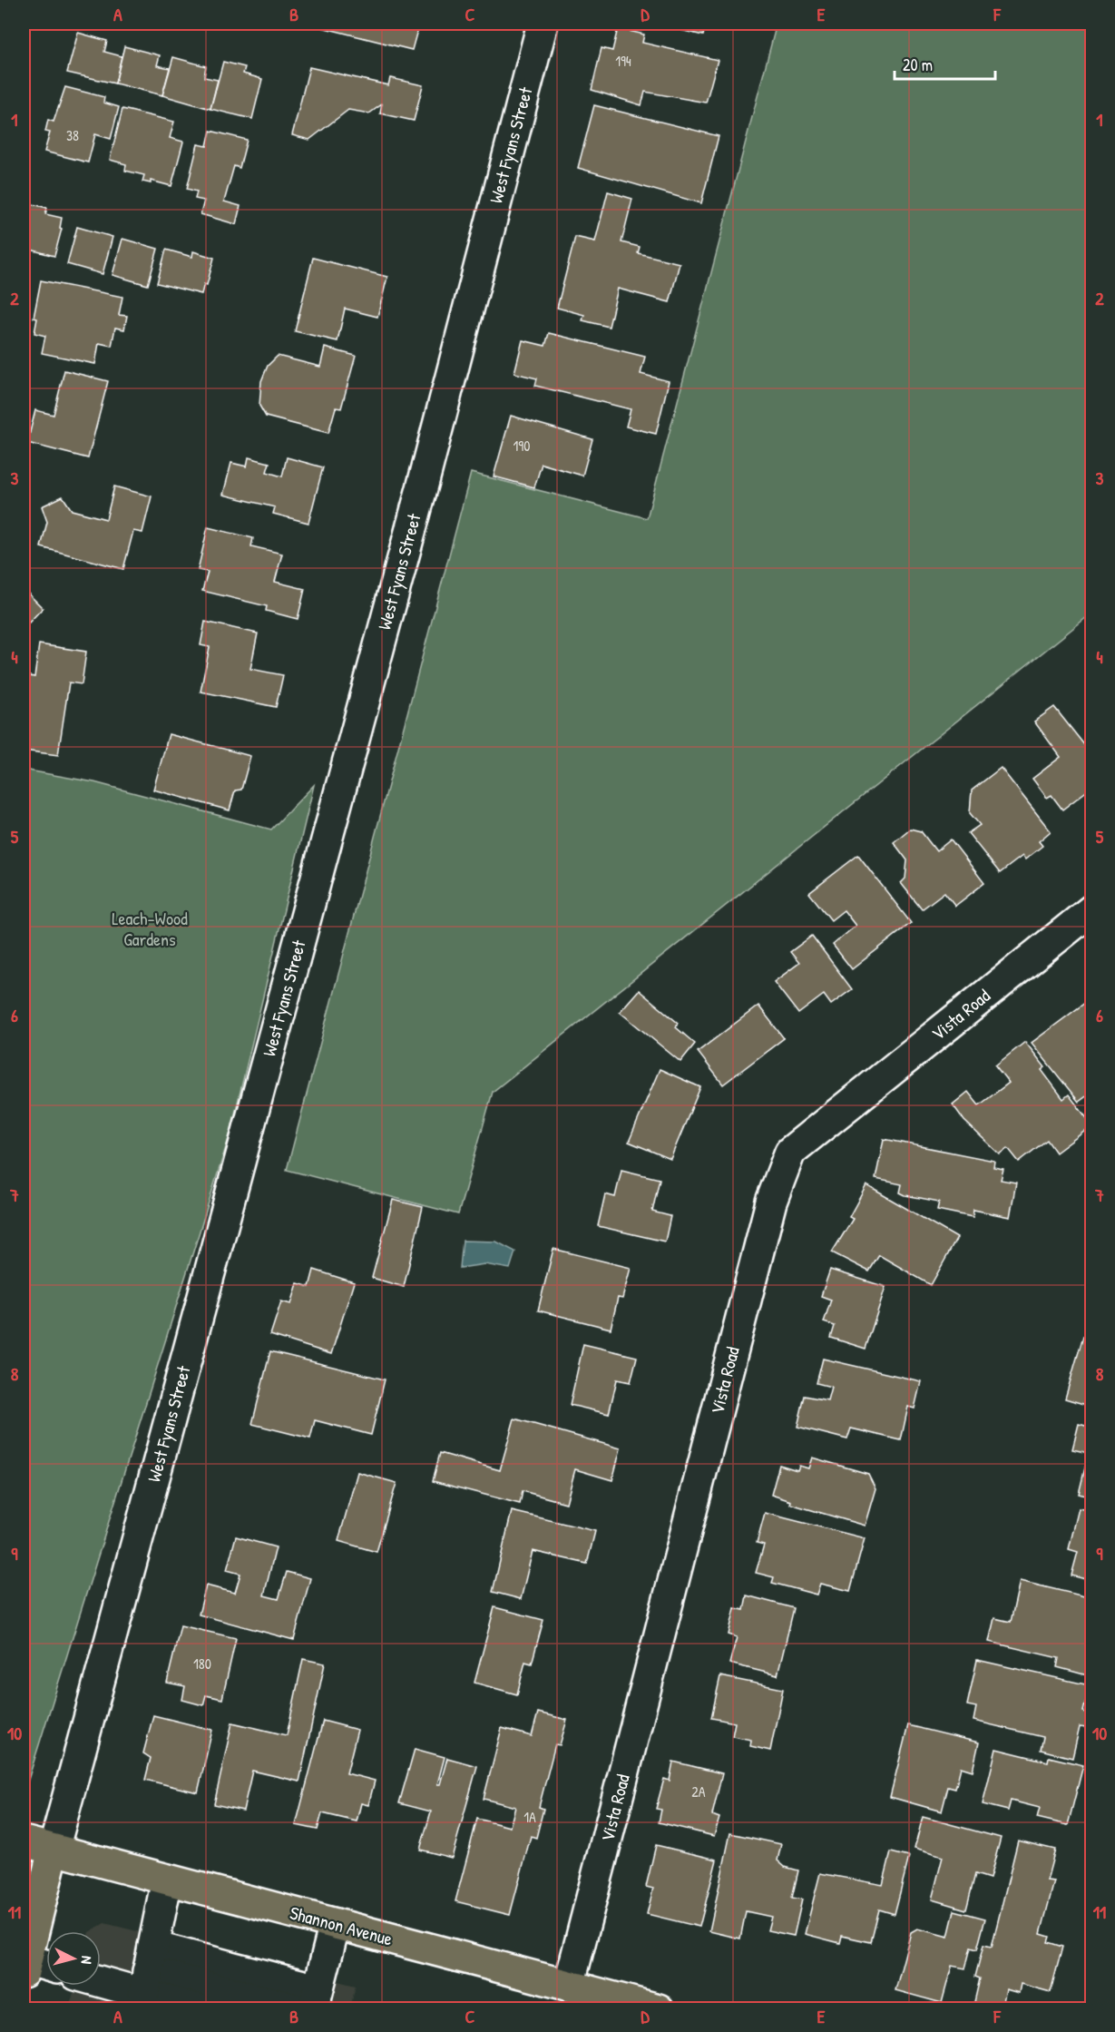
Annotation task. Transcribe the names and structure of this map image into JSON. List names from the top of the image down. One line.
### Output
{"streets":{"main road":["West Fyans Street","Shannon Avenue"],"street":["Vista Road"]},"crossings":[["West Fyans Street","Shannon Avenue"],["Vista Road","Shannon Avenue"]],"parks":["Leach-Wood Gardens"],"house_numbers":["194","38","190","180","2A","1A"],"scale_bar":"20 m","north":"right","grid":{"columns":["A","B","C","D","E","F"],"rows":["1","2","3","4","5","6","7","8","9","10","11"]}}
